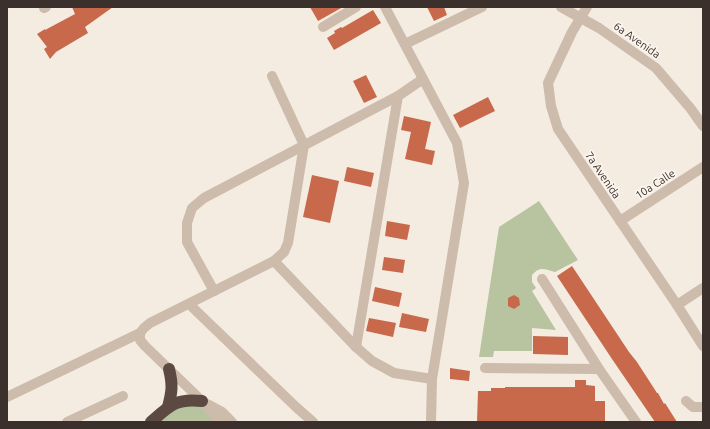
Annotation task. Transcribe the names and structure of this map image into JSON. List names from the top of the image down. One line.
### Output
{"streets":{"street":["6a Avenida","7a Avenida","10a Calle"]},"crossings":[["6a Avenida","7a Avenida"],["7a Avenida","10a Calle"]]}
